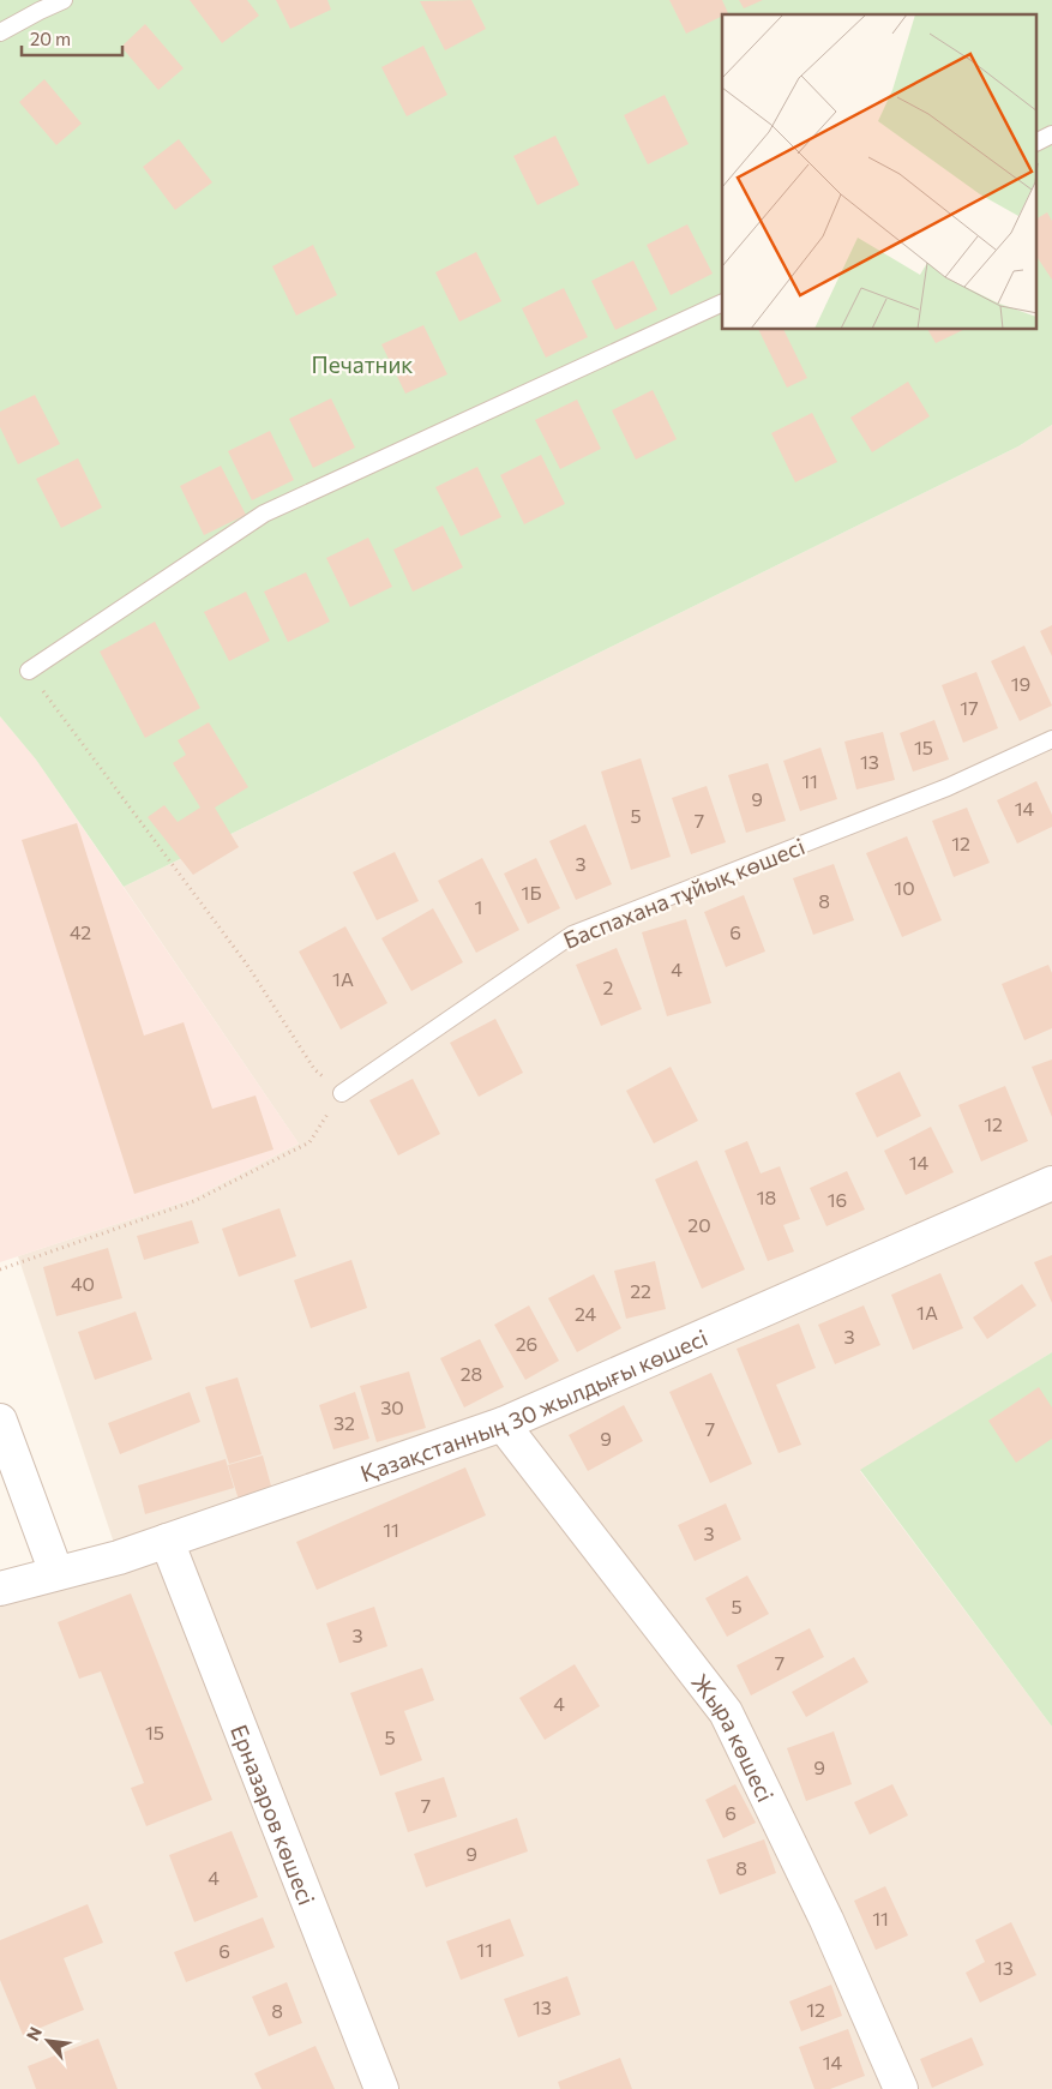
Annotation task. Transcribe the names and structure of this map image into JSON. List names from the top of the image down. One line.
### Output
{"streets":{"street":["Қазақстанның 30 жылдығы көшесі","Жыра көшесі","Ерназаров көшесі"],"lane":["Баспахана тұйық көшесі"]},"crossings":[["Қазақстанның 30 жылдығы көшесі","Жыра көшесі"],["Қазақстанның 30 жылдығы көшесі","Ерназаров көшесі"]],"parks":["Печатник"],"house_numbers":["19","17","15","13","11","9","14","5","7","12","3","10","1Б","8","1","42","6","4","1А","2","12","14","18","16","20","40","22","1А","24","3","26","28","30","32","7","9","11","3","5","3","7","4","15","5","9","7","6","9","8","4","11","11","6","13","13","12","8","14"],"scale_bar":"20 m","north":"top left"}
